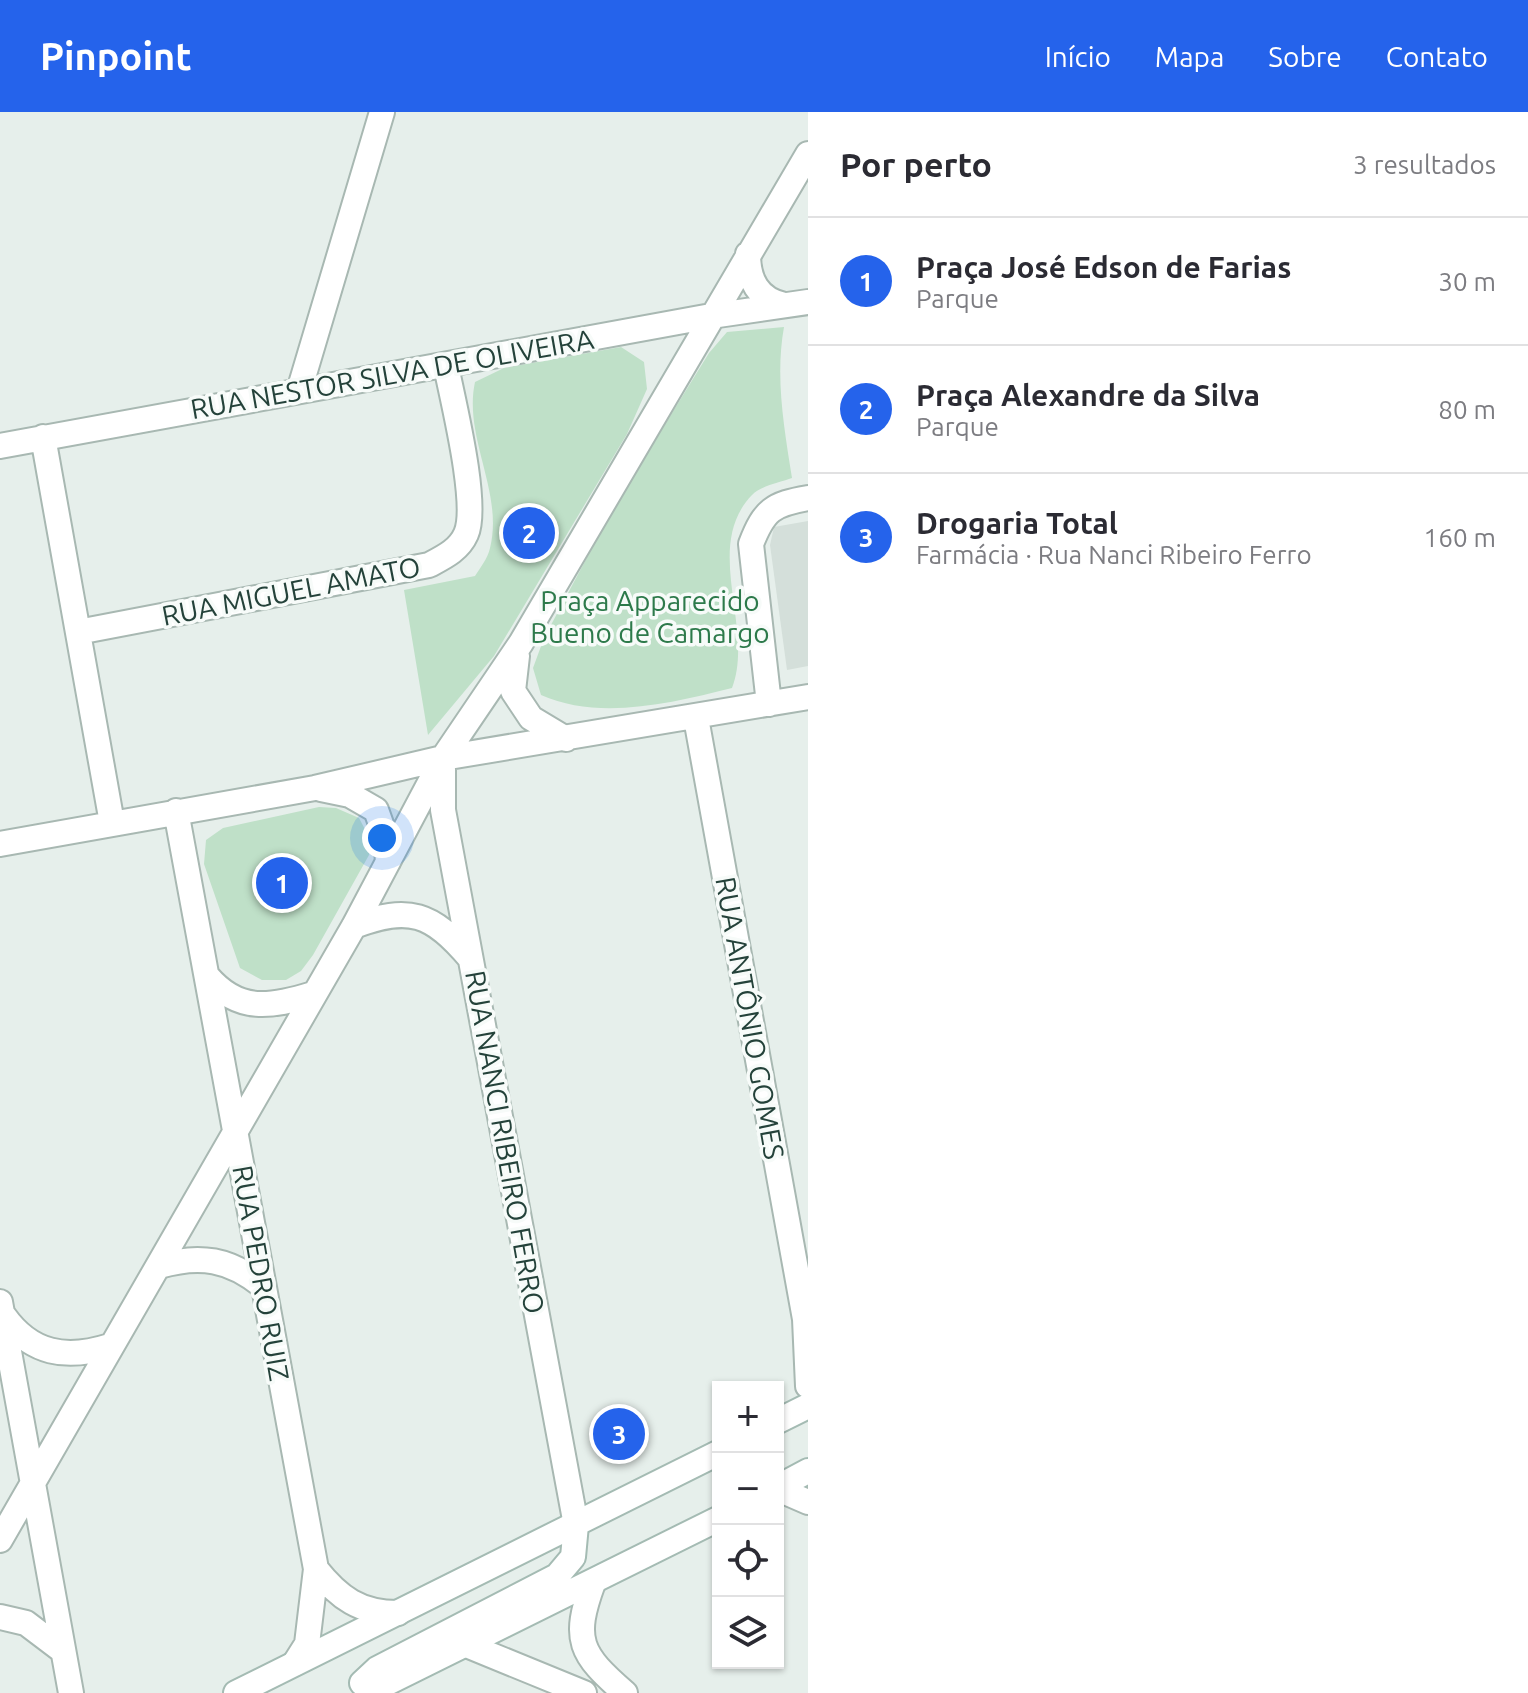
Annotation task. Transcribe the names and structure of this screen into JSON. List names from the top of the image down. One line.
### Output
{"streets":{"street":["RUA NESTOR SILVA DE OLIVEIRA","RUA MIGUEL AMATO","RUA ANTÔNIO GOMES","RUA NANCI RIBEIRO FERRO","RUA PEDRO RUIZ"]},"crossings":[["RUA NESTOR SILVA DE OLIVEIRA","RUA MIGUEL AMATO"]],"parks":["Praça Apparecido Bueno de Camargo"],"page":{"header":"Pinpoint","nav":["Início","Mapa","Sobre","Contato"],"heading":["Por perto","3 resultados"],"list":[{"mark":"1","name":"Praça José Edson de Farias","note":"Parque","value":"30 m"},{"mark":"2","name":"Praça Alexandre da Silva","note":"Parque","value":"80 m"},{"mark":"3","name":"Drogaria Total","note":"Farmácia · Rua Nanci Ribeiro Ferro","value":"160 m"}],"pins":["2","1","3"],"map_buttons":["+","−"]}}
